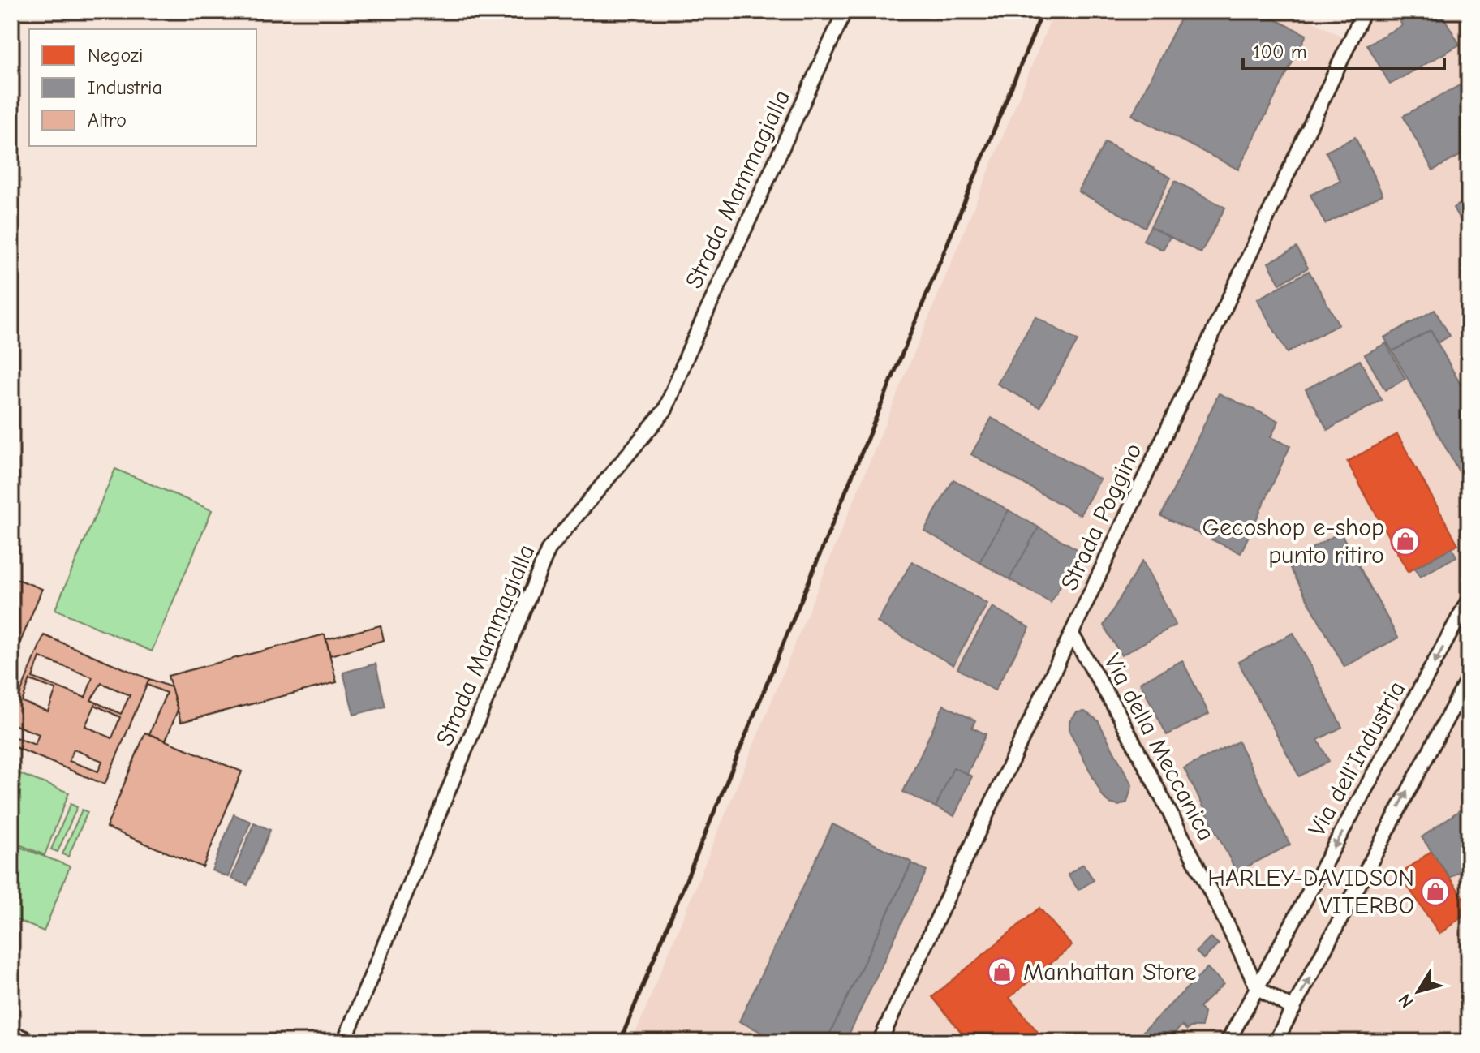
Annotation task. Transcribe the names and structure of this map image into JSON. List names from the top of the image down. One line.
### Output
{"streets":{"street":["Strada Mammagialla","Strada Poggino","Via della Meccanica","Via dell'Industria"]},"crossings":[["Strada Poggino","Via della Meccanica"],["Via della Meccanica","Via dell'Industria"]],"places":{"shop":["Gecoshop e-shop punto ritiro","HARLEY-DAVIDSON VITERBO","Manhattan Store"]},"legend":["Negozi","Industria","Altro"],"scale_bar":"100 m","north":"bottom left"}
